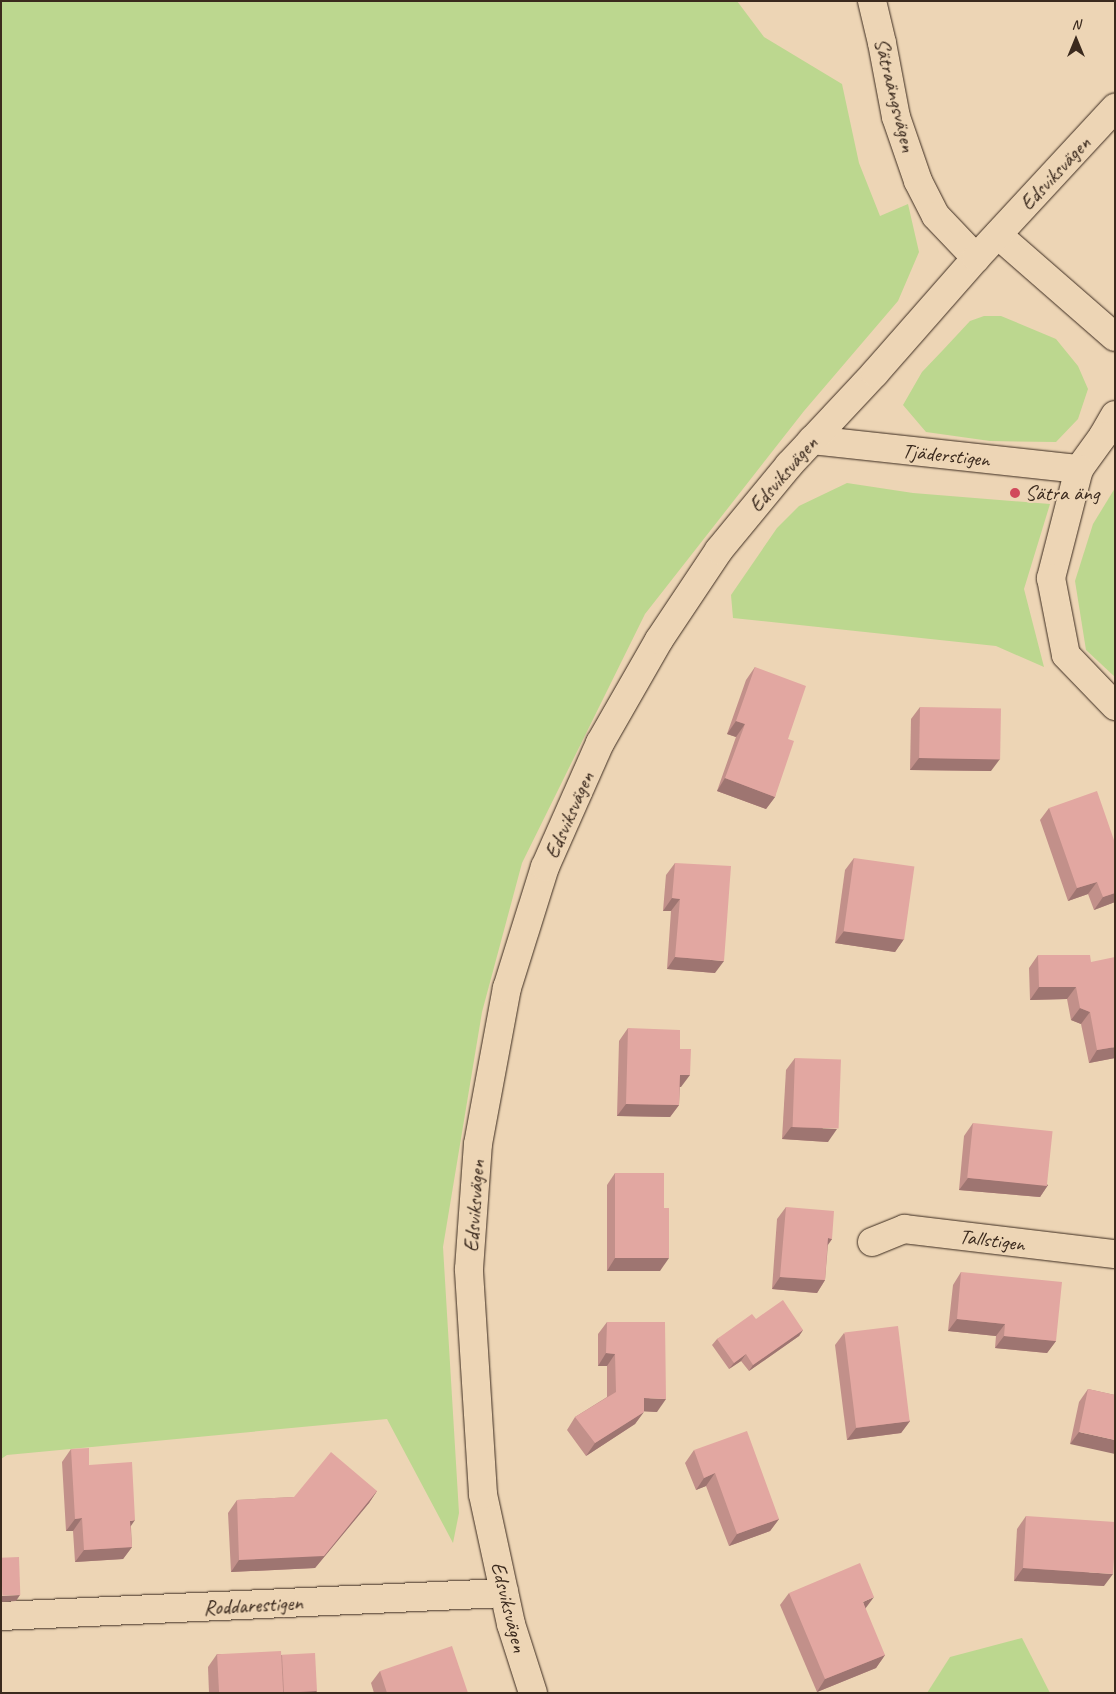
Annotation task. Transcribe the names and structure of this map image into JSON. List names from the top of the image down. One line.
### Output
{"streets":{"street":["Sätraängsvägen","Edsviksvägen","Tjäderstigen","Tallstigen","Roddarestigen"]},"crossings":[["Sätraängsvägen","Edsviksvägen"],["Edsviksvägen","Tjäderstigen"],["Edsviksvägen","Roddarestigen"]],"places":["Sätra äng"],"north":"top"}
